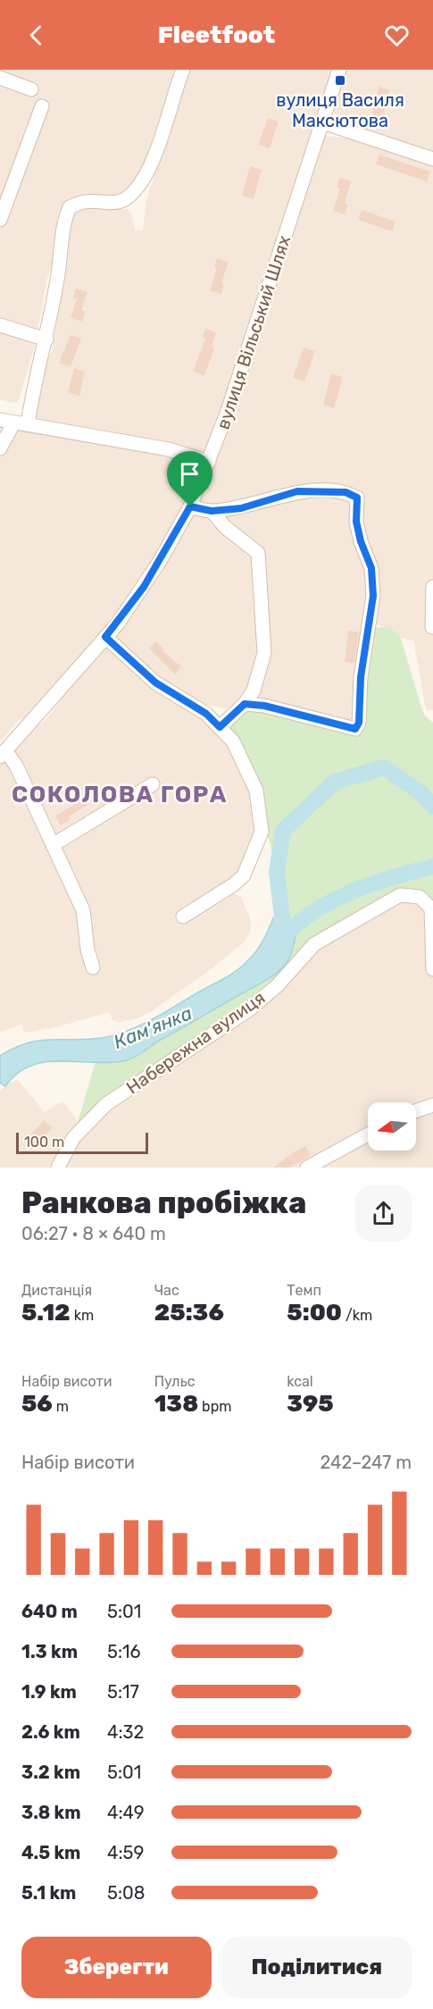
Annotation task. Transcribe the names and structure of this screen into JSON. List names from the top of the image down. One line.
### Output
{"streets":{"street":["вулиця Вільський Шлях","Набережна вулиця"]},"districts":["СОКОЛОВА ГОРА"],"water":["Кам'янка"],"places":{"transit":["вулиця Василя Максютова"]},"scale_bar":"100 m","north":"left","page":{"header":"Fleetfoot","scale":"100 m","heading":["Ранкова пробіжка","06:27 · 8 × 640 m"],"stats":[["Дистанція","5.12 km"],["Час","25:36"],["Темп","5:00 /km"],["Набір висоти","56 m"],["Пульс","138 bpm"],["kcal","395"]],"chart":["Набір висоти","242–247 m"],"list":[{"name":"640 m","note":"5:01"},{"name":"1.3 km","note":"5:16"},{"name":"1.9 km","note":"5:17"},{"name":"2.6 km","note":"4:32"},{"name":"3.2 km","note":"5:01"},{"name":"3.8 km","note":"4:49"},{"name":"4.5 km","note":"4:59"},{"name":"5.1 km","note":"5:08"}],"buttons":["Зберегти","Поділитися"]}}
